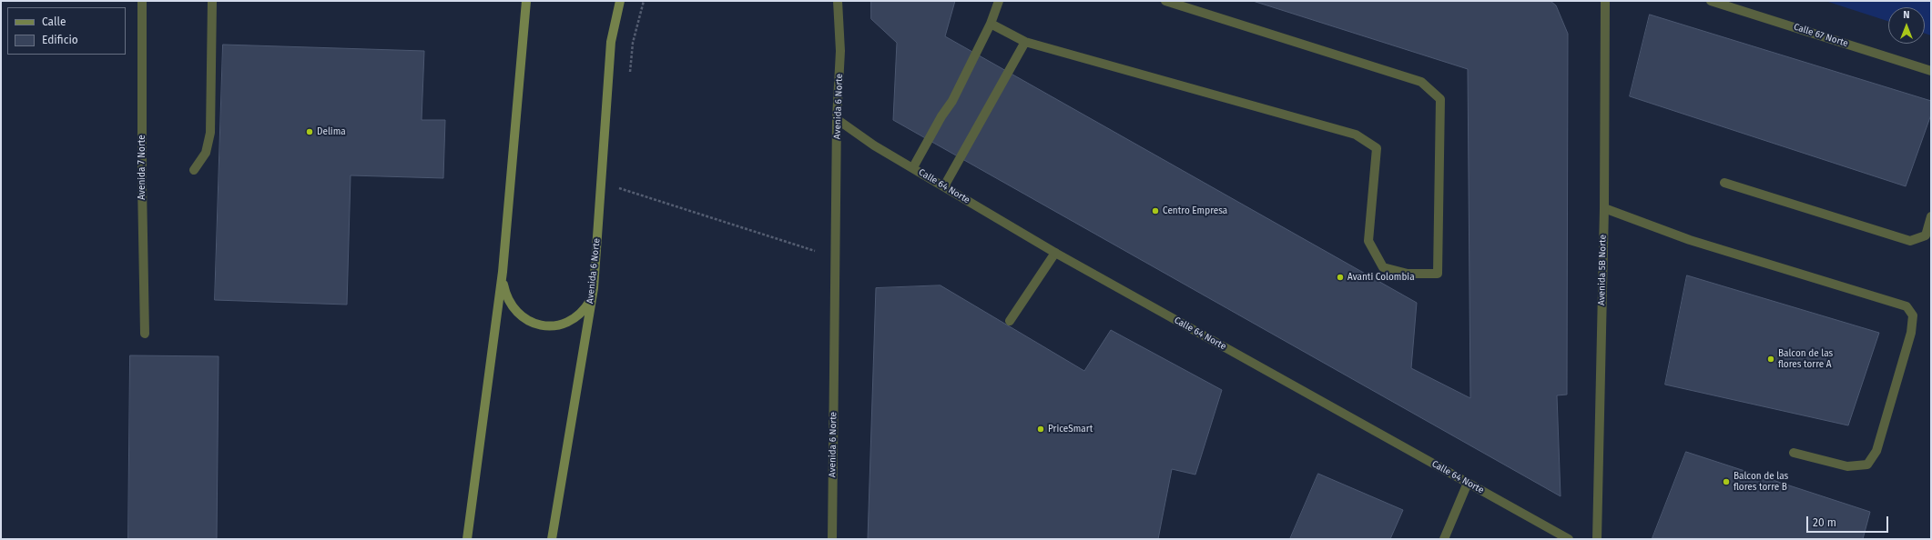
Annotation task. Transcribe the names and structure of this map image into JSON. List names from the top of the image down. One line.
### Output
{"streets":{"main road":["Avenida 6 Norte"],"street":["Calle 67 Norte","Avenida 7 Norte","Calle 64 Norte","Avenida 5B Norte"]},"crossings":[["Avenida 6 Norte","Calle 64 Norte"]],"places":["Delima","Centro Empresa","Avanti Colombia","Balcon de las flores torre A","PriceSmart","Balcon de las flores torre B"],"legend":["Calle","Edificio"],"scale_bar":"20 m","north":"top"}
